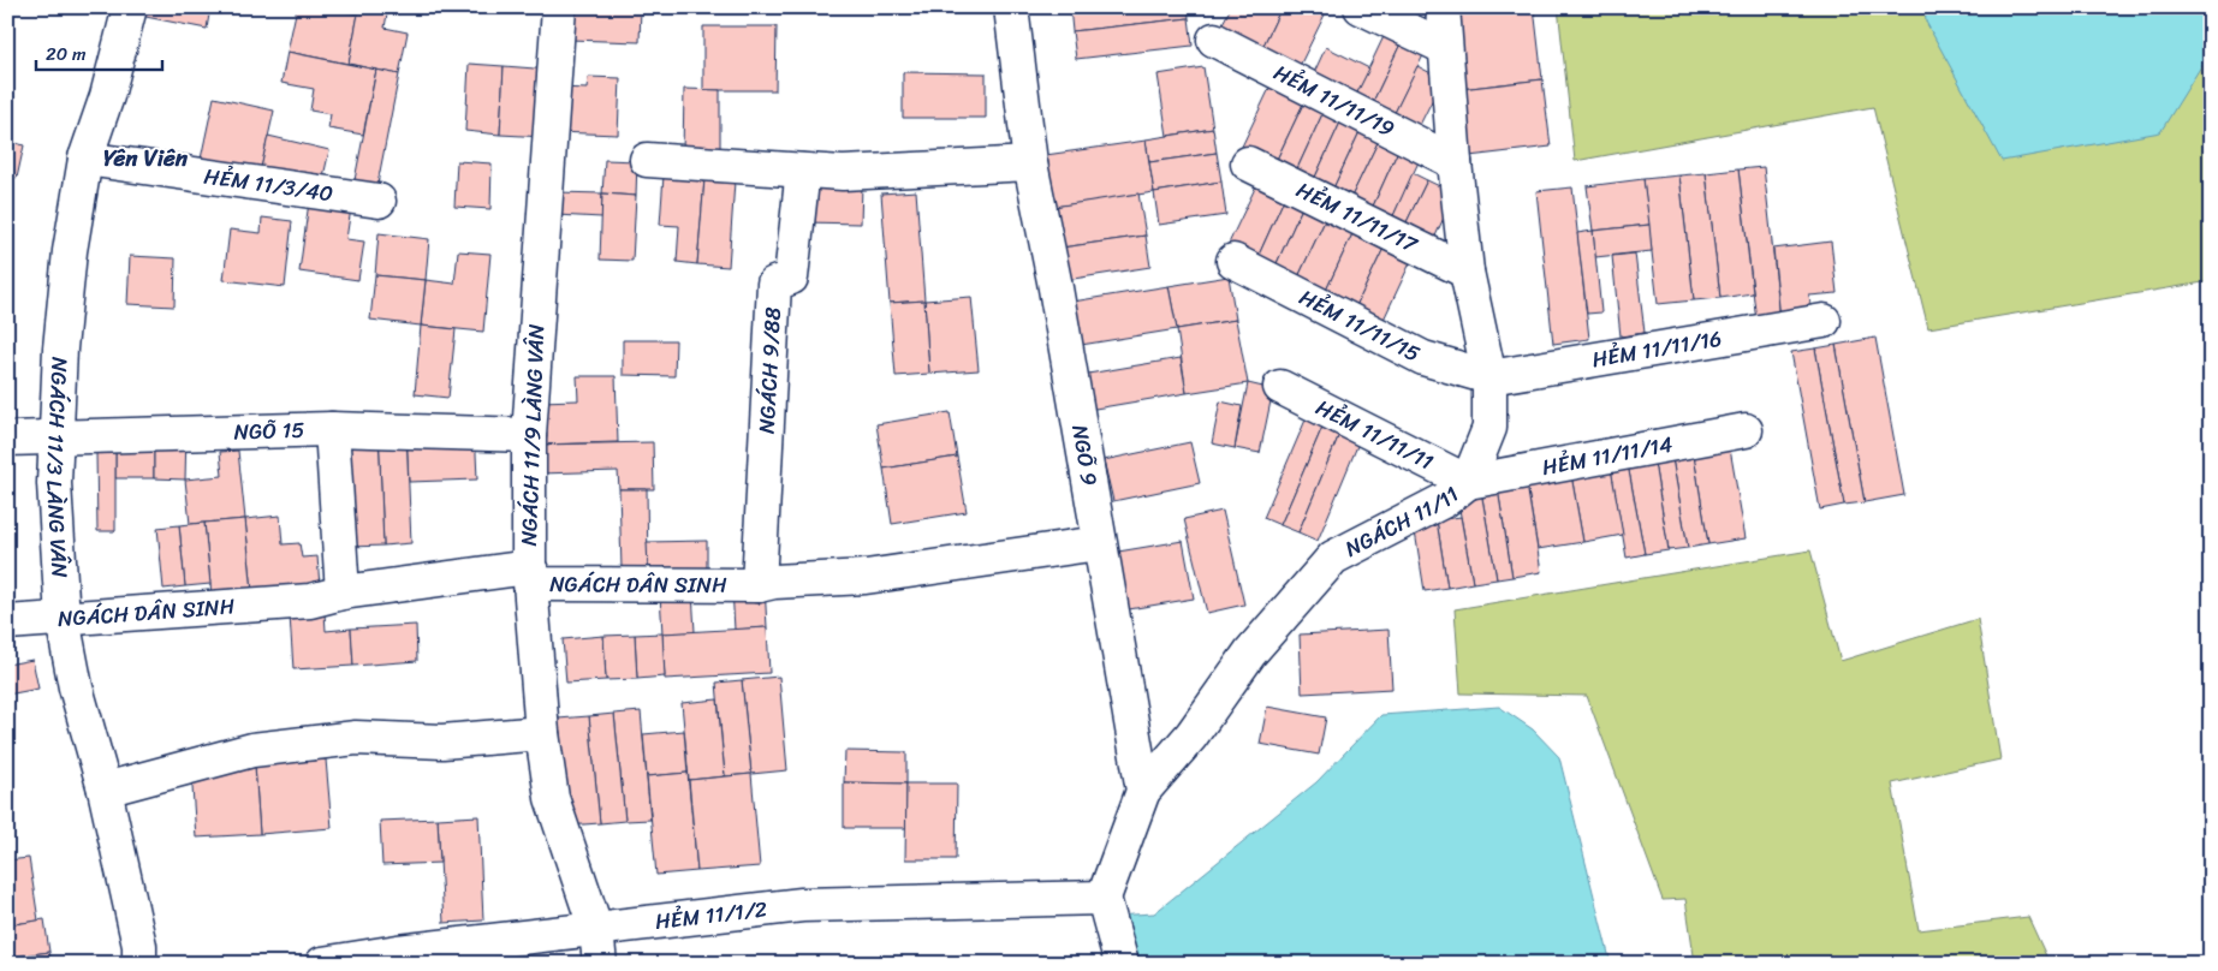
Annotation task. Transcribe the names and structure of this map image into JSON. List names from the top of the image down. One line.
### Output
{"streets":{"street":["HẺM 11/11/19","HẺM 11/3/40","HẺM 11/11/17","HẺM 11/11/15","HẺM 11/11/16","NGÁCH 9/88","NGÕ 15","NGÁCH 11/9 LÀNG VÂN","HẺM 11/11/11","NGÕ 9","HẺM 11/11/14","NGÁCH 11/3 LÀNG VÂN","NGÁCH 11/11","NGÁCH DÂN SINH","HẺM 11/1/2"]},"crossings":[["HẺM 11/11/19","NGÁCH 11/11"],["HẺM 11/3/40","NGÁCH 11/3 LÀNG VÂN"],["HẺM 11/11/17","NGÁCH 11/11"],["HẺM 11/11/15","HẺM 11/11/16"],["HẺM 11/11/15","NGÁCH 11/11"],["HẺM 11/11/16","NGÁCH 11/11"],["NGÁCH 9/88","NGÁCH DÂN SINH"],["NGÕ 15","NGÁCH 11/9 LÀNG VÂN"],["NGÕ 15","NGÁCH 11/3 LÀNG VÂN"],["NGÁCH 11/9 LÀNG VÂN","NGÁCH DÂN SINH"],["NGÁCH 11/9 LÀNG VÂN","HẺM 11/1/2"],["HẺM 11/11/11","HẺM 11/11/14"],["HẺM 11/11/11","NGÁCH 11/11"],["NGÕ 9","NGÁCH 11/11"],["NGÕ 9","NGÁCH DÂN SINH"],["NGÕ 9","HẺM 11/1/2"],["HẺM 11/11/14","NGÁCH 11/11"],["NGÁCH 11/3 LÀNG VÂN","NGÁCH DÂN SINH"]],"districts":["Yên Viên"],"scale_bar":"20 m"}
